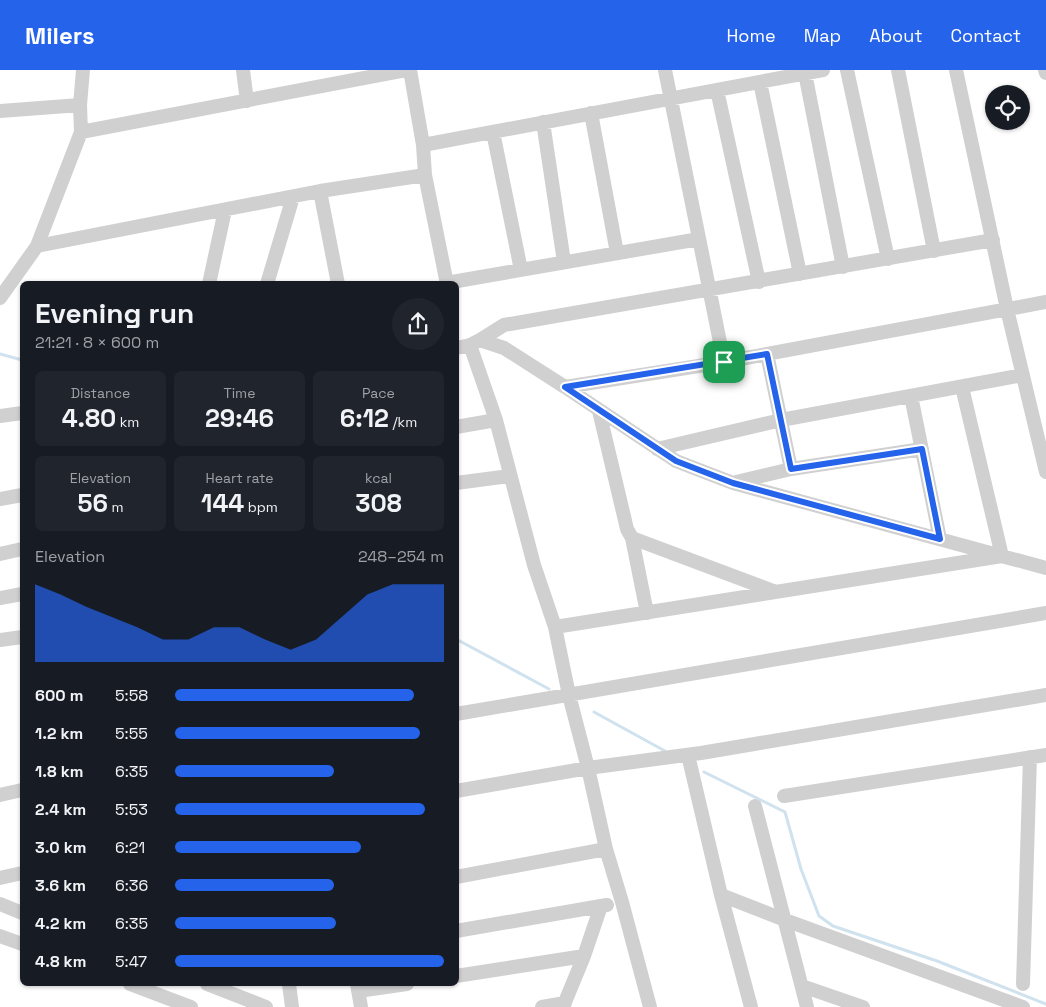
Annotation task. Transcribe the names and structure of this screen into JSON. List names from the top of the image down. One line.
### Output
{"page":{"header":"Milers","nav":["Home","Map","About","Contact"],"heading":["Evening run","21:21 · 8 × 600 m"],"stats":[["Distance","4.80 km"],["Time","29:46"],["Pace","6:12 /km"],["Elevation","56 m"],["Heart rate","144 bpm"],["kcal","308"]],"chart":["Elevation","248–254 m"],"list":[{"name":"600 m","note":"5:58"},{"name":"1.2 km","note":"5:55"},{"name":"1.8 km","note":"6:35"},{"name":"2.4 km","note":"5:53"},{"name":"3.0 km","note":"6:21"},{"name":"3.6 km","note":"6:36"},{"name":"4.2 km","note":"6:35"},{"name":"4.8 km","note":"5:47"}]}}
